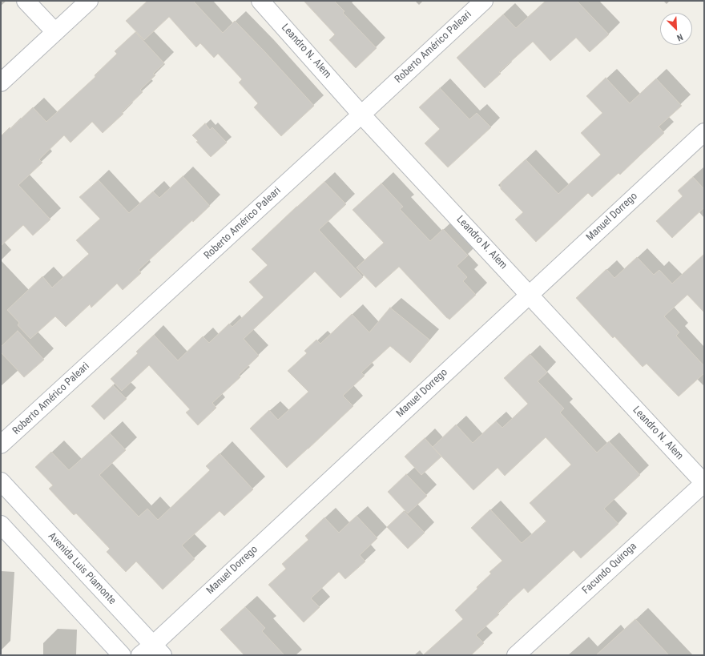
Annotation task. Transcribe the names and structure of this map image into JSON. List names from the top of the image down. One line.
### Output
{"streets":{"street":["Roberto Américo Paleari","Leandro N. Alem","Manuel Dorrego","Avenida Luis Piamonte","Facundo Quiroga"]},"crossings":[["Roberto Américo Paleari","Leandro N. Alem"],["Leandro N. Alem","Manuel Dorrego"],["Leandro N. Alem","Facundo Quiroga"],["Manuel Dorrego","Avenida Luis Piamonte"]],"north":"bottom right"}
